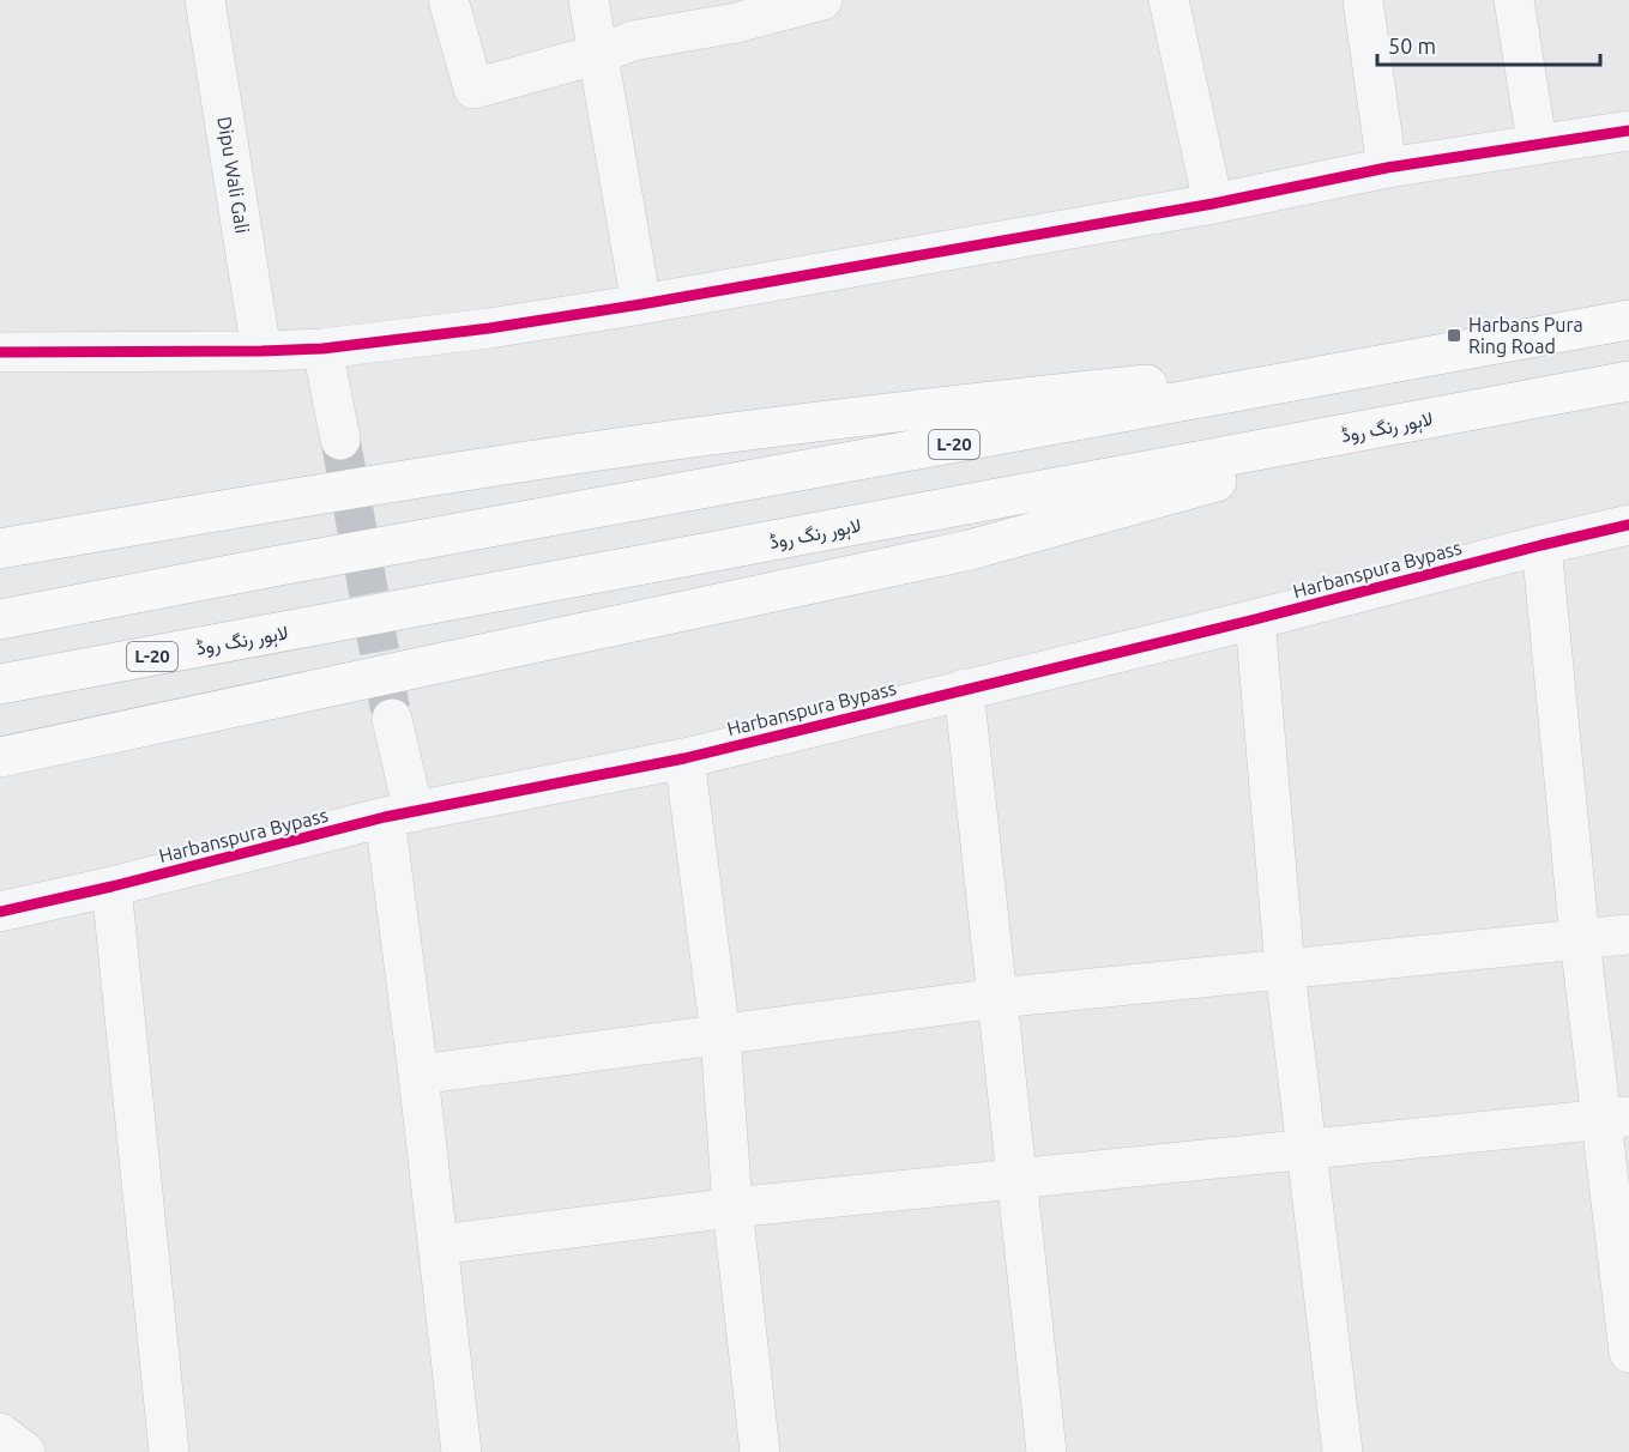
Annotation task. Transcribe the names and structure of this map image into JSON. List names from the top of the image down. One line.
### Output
{"streets":{"highway":["لاہور رنگ روڈ","L-20"],"street":["Dipu Wali Gali","Harbanspura Bypass"]},"places":{"transit":["Harbans Pura Ring Road"]},"scale_bar":"50 m"}
